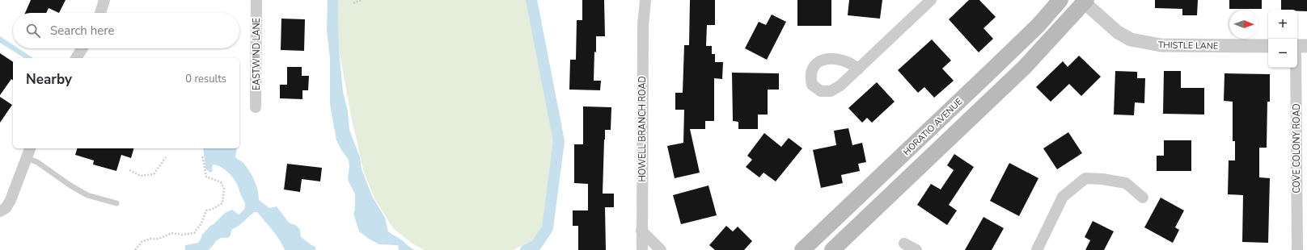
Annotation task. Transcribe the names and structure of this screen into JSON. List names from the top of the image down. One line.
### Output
{"streets":{"main road":["HORATIO AVENUE"],"street":["THISTLE LANE","EASTWIND LANE","HOWELL BRANCH ROAD","COVE COLONY ROAD"]},"north":"right","page":{"map_buttons":["+","−"],"search":"Search here","heading":["Nearby","0 results"]}}
